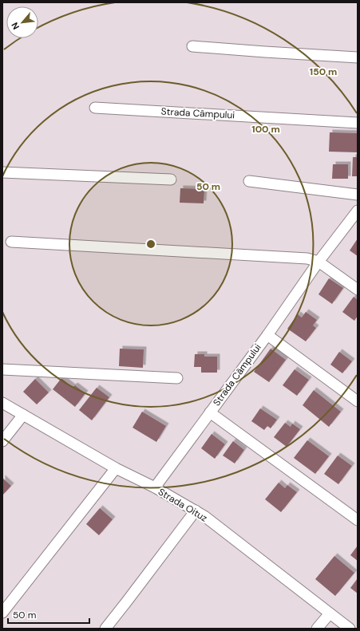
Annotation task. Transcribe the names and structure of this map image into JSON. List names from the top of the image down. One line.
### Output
{"streets":{"street":["Strada Câmpului","Strada Oituz"]},"crossings":[["Strada Câmpului","Strada Oituz"]],"scale_bar":"50 m","north":"bottom left","rings":["150 m","100 m","50 m"]}
